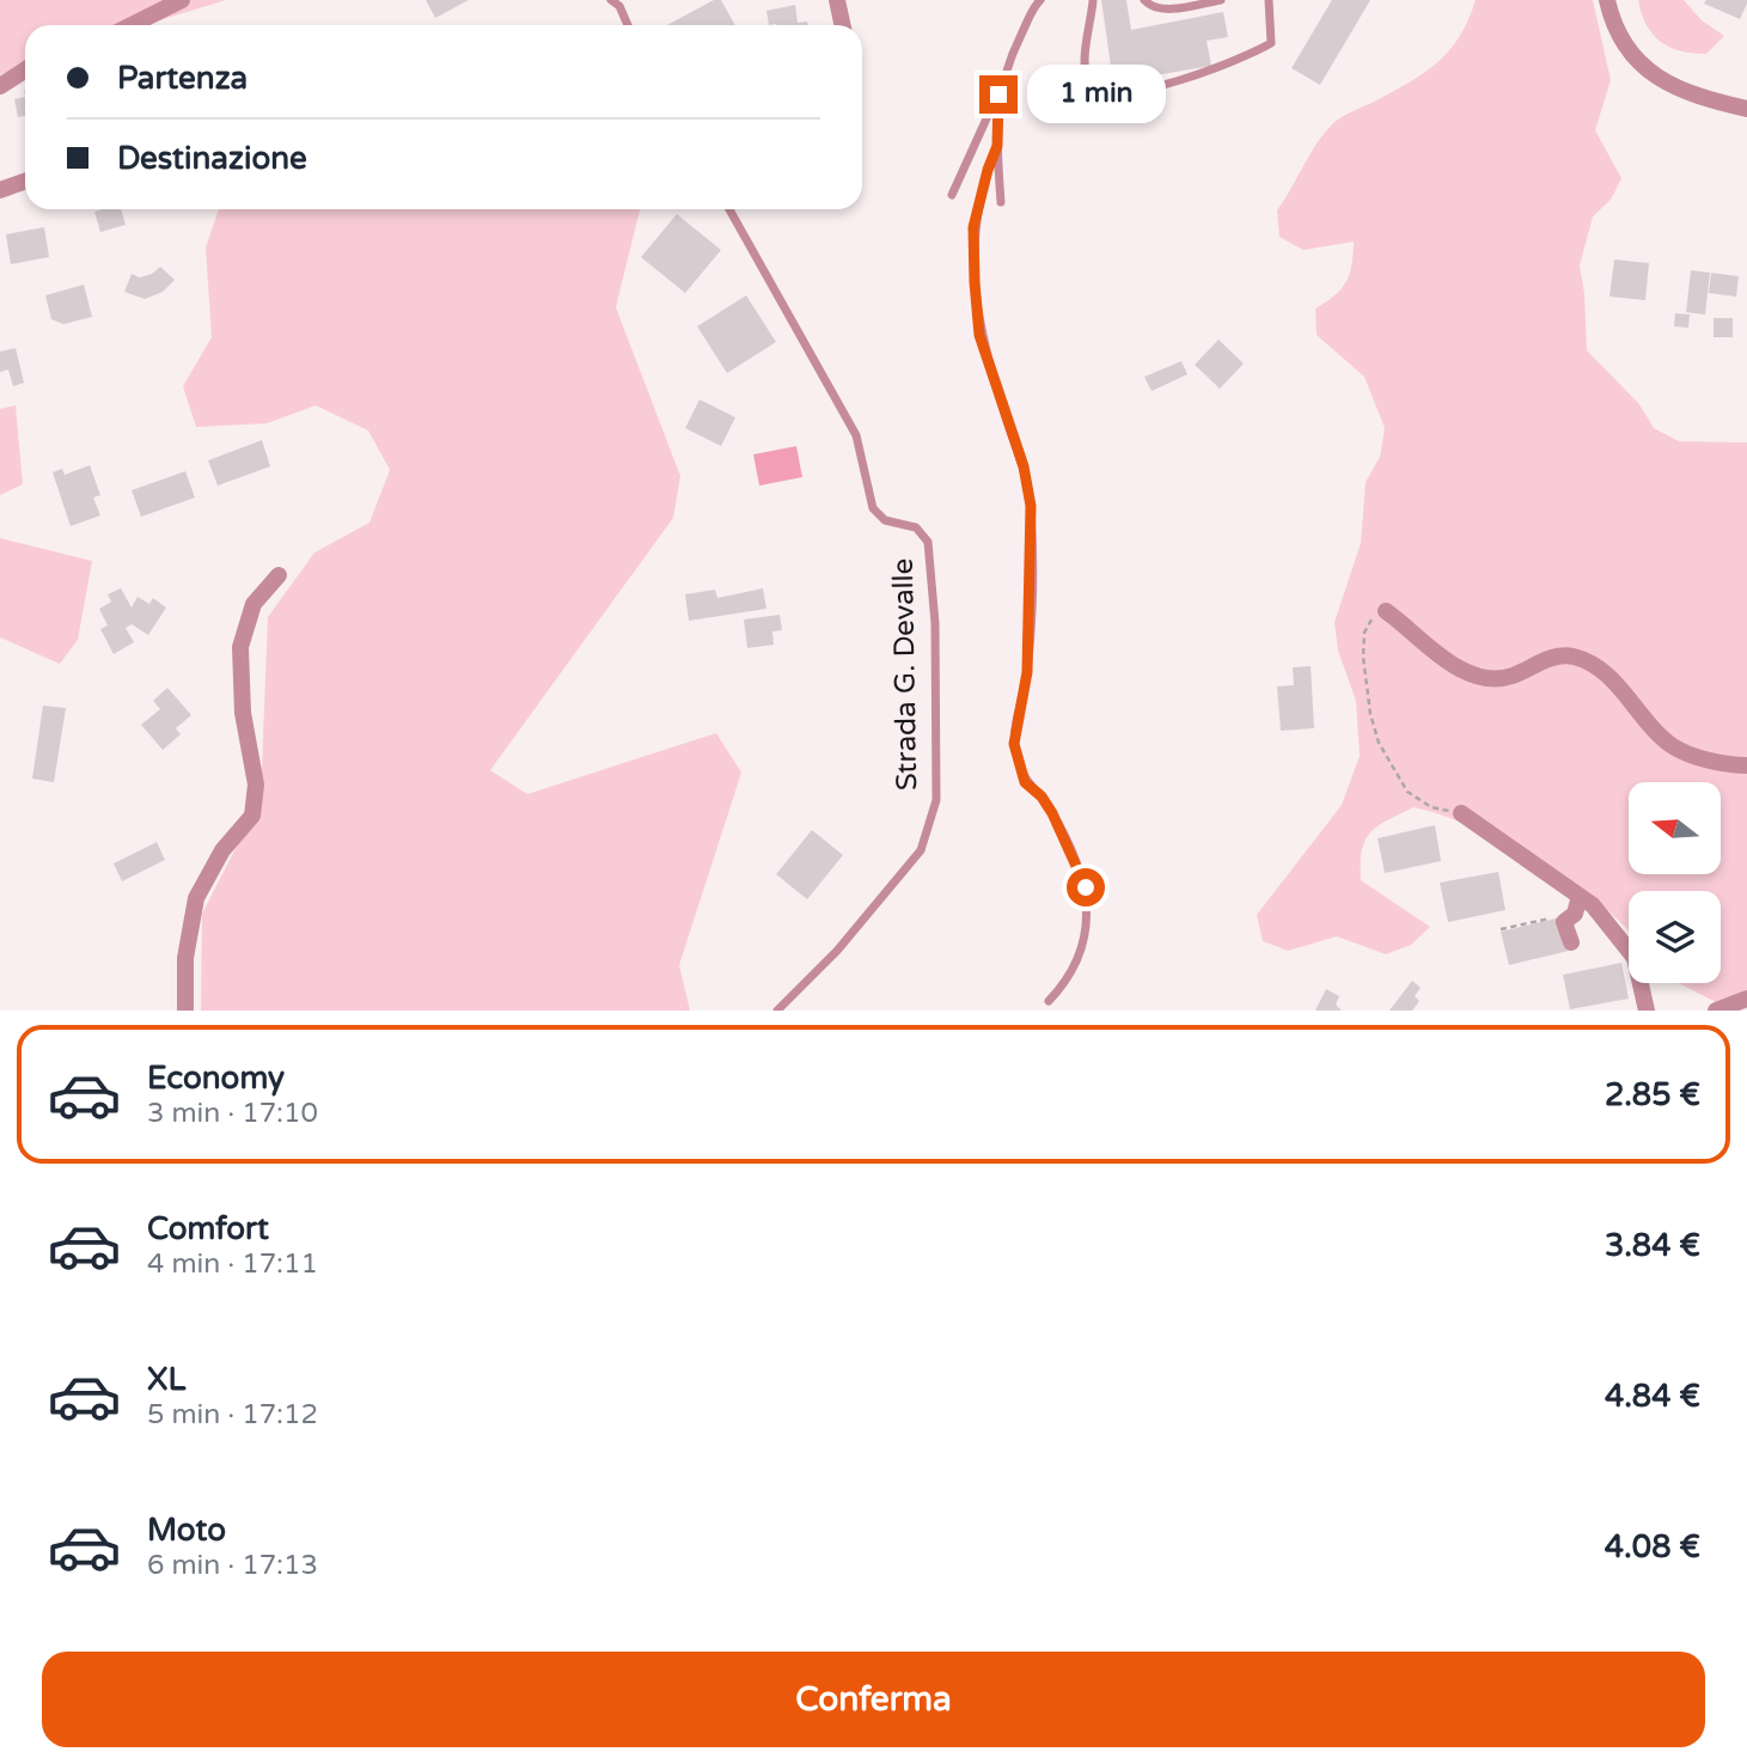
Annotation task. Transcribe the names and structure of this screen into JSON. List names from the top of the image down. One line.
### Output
{"streets":{"lane":["Strada G. Devalle"]},"north":"left","page":{"banner":["Partenza","Destinazione"],"bubble":"1 min","list":[{"name":"Economy","note":"3 min · 17:10","value":"2.85 €"},{"name":"Comfort","note":"4 min · 17:11","value":"3.84 €"},{"name":"XL","note":"5 min · 17:12","value":"4.84 €"},{"name":"Moto","note":"6 min · 17:13","value":"4.08 €"}],"buttons":"Conferma"}}
